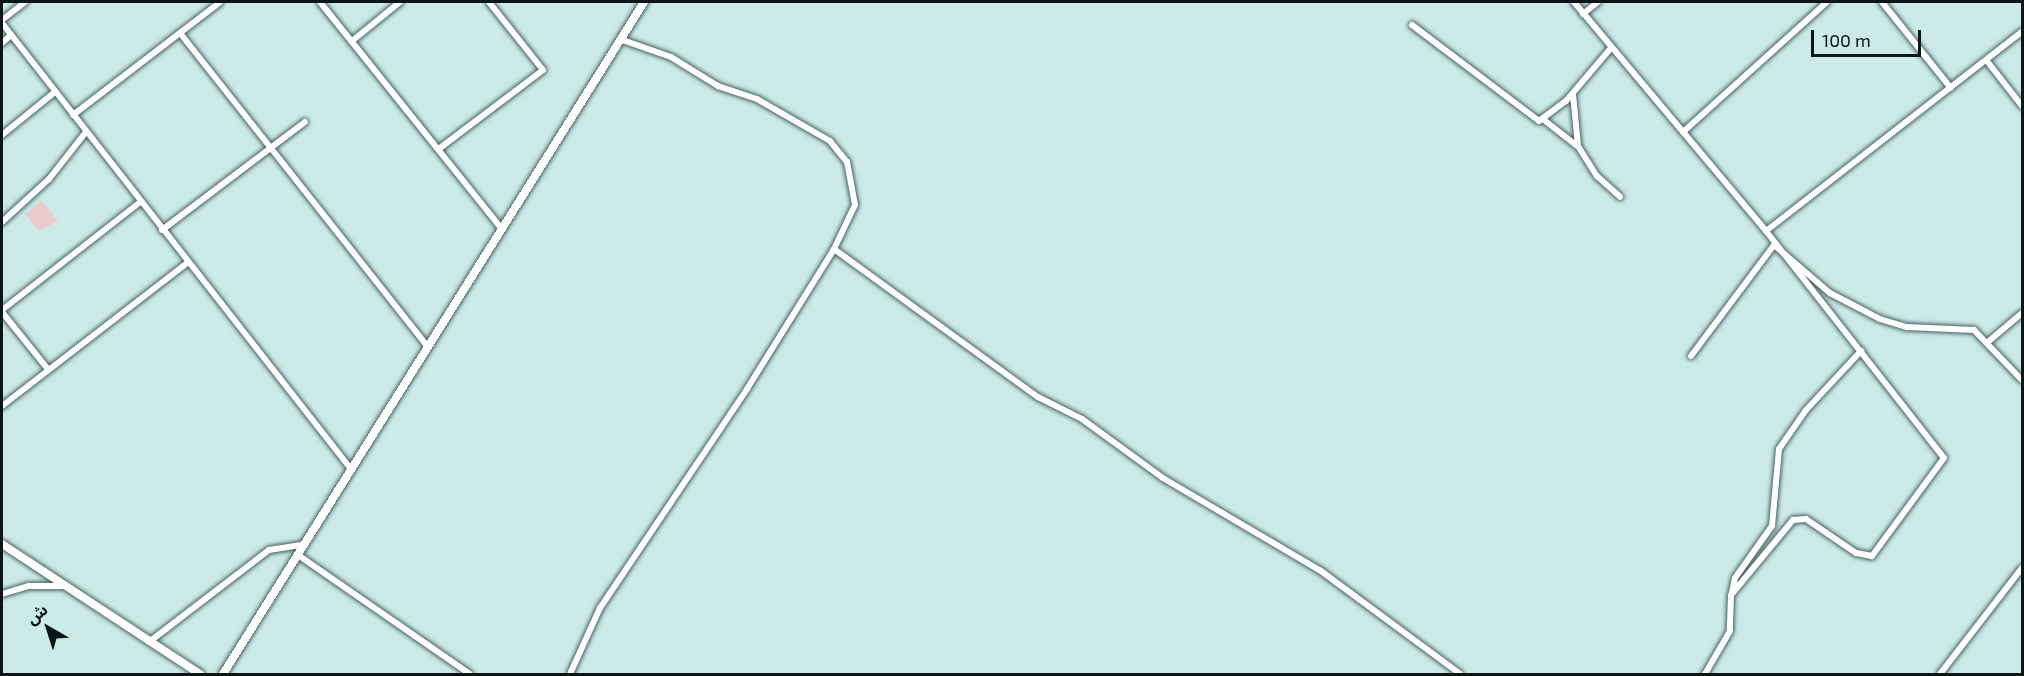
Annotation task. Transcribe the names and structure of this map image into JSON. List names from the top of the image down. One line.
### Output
{"scale_bar":"100 m","north":"top left"}
